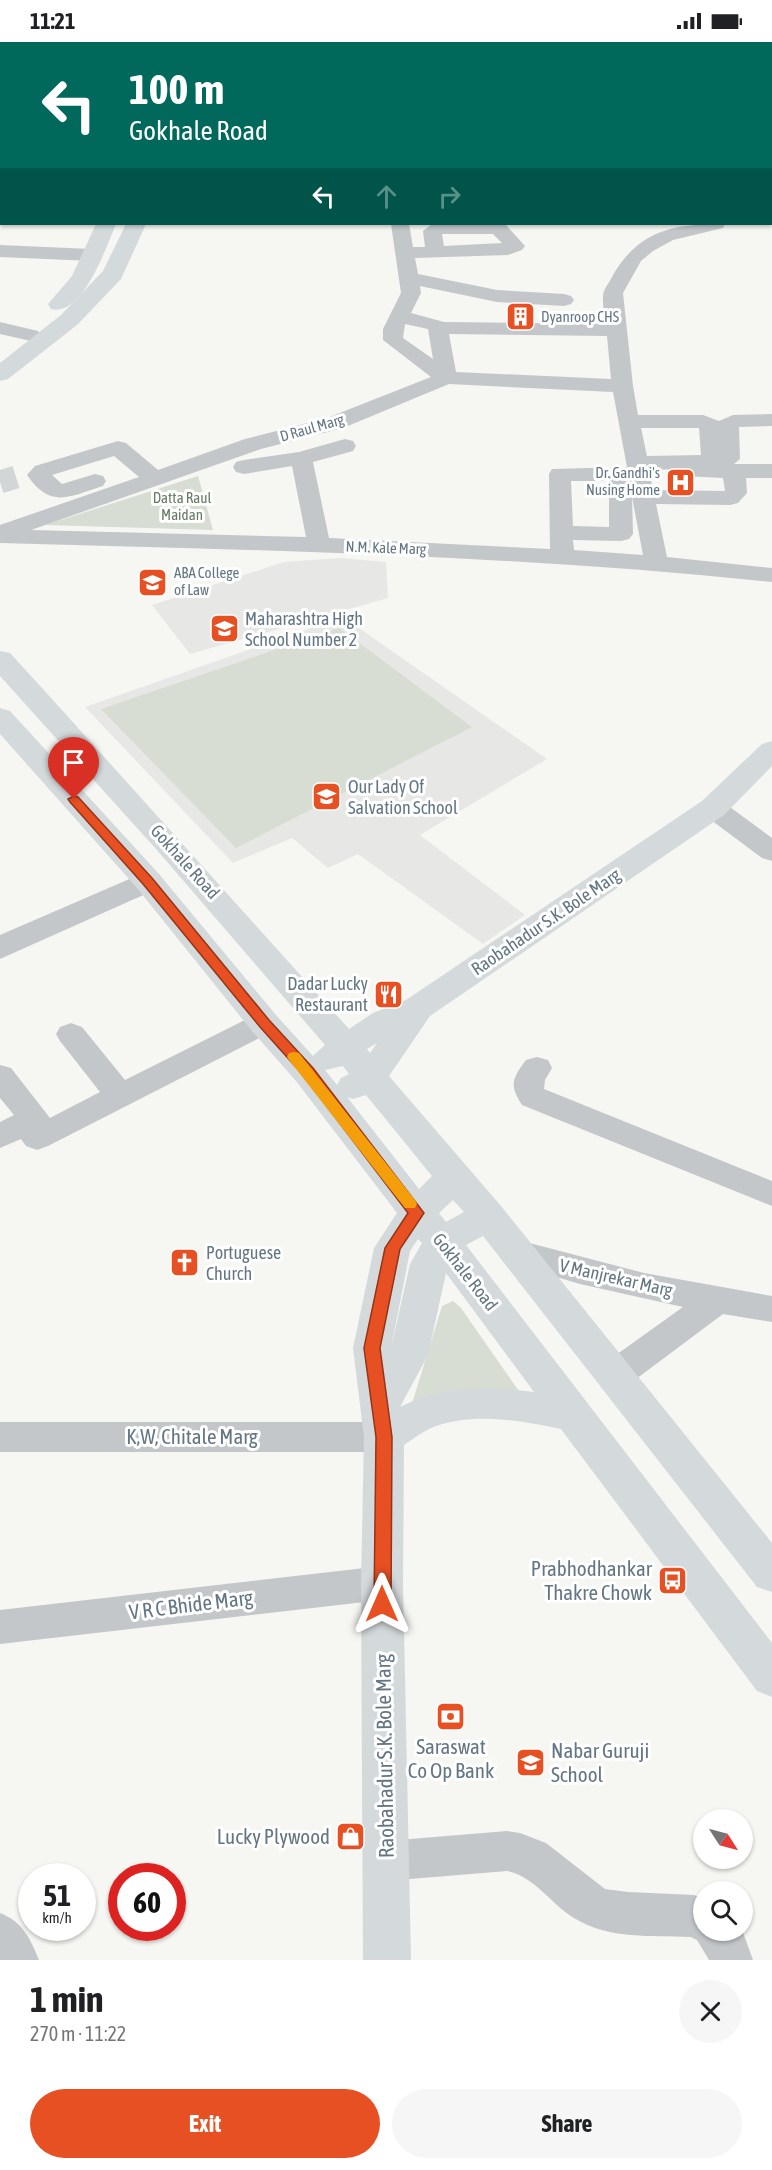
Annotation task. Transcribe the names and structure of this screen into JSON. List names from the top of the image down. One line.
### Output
{"streets":{"main road":["Gokhale Road","Raobahadur S.K. Bole Marg"],"street":["D Raul Marg","N.M. Kale Marg","V Manjrekar Marg","K,W, Chitale Marg","V R C Bhide Marg"]},"crossings":[["Gokhale Road","Raobahadur S.K. Bole Marg"],["Gokhale Road","V Manjrekar Marg"],["Raobahadur S.K. Bole Marg","K,W, Chitale Marg"],["Raobahadur S.K. Bole Marg","V R C Bhide Marg"]],"parks":["Datta Raul Maidan"],"places":{"building":["Dyanroop CHS"],"hospital":["Dr. Gandhi's Nusing Home"],"school or university":["ABA College of Law","Maharashtra High School Number 2","Our Lady Of Salvation School","Nabar Guruji School"],"restaurant":["Dadar Lucky Restaurant"],"church":["Portuguese Church"],"bus stop":["Prabhodhankar Thakre Chowk"],"bank":["Saraswat Co Op Bank"],"shop":["Lucky Plywood"]},"north":"bottom right","page":{"status":"11:21","turn":["100 m","Gokhale Road"],"speed":"51 km/h","limit":"60","heading":["1 min","270 m · 11:22"],"buttons":["Exit","Share"]}}
